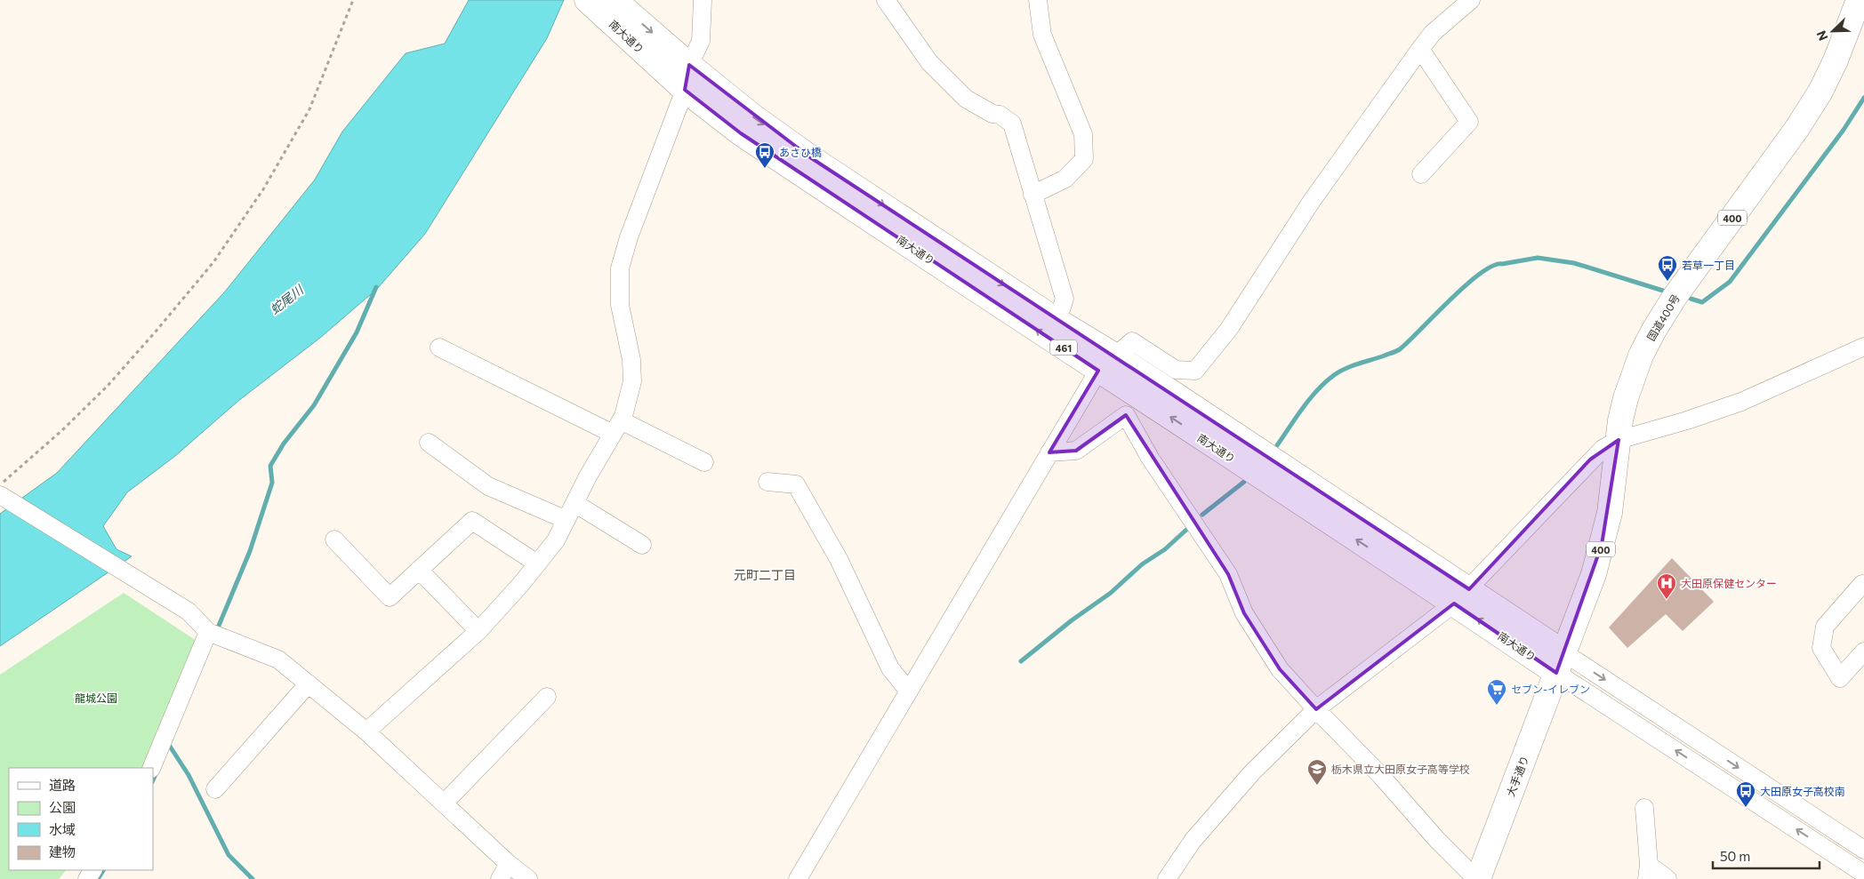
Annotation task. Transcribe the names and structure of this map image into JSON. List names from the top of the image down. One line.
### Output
{"streets":{"highway":["南大通り","400","国道400号","461","大手通り"]},"crossings":[["南大通り","国道400号"],["南大通り","大手通り"],["国道400号","大手通り"]],"districts":["元町二丁目"],"water":["蛇尾川"],"parks":["龍城公園"],"places":{"bus stop":["あさひ橋","若草一丁目","大田原女子高校南"],"hospital":["大田原保健センター"],"supermarket":["セブン-イレブン"],"school or university":["栃木県立大田原女子高等学校"]},"legend":["道路","公園","水域","建物"],"scale_bar":"50 m","north":"bottom left"}
